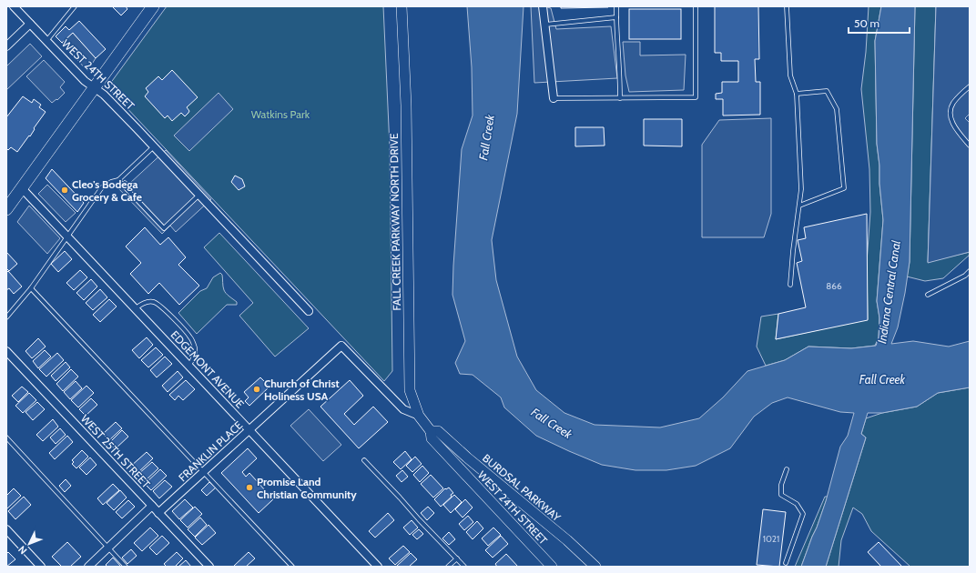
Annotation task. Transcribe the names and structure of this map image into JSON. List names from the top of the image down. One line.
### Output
{"streets":{"street":["WEST 24TH STREET","FALL CREEK PARKWAY NORTH DRIVE","EDGEMONT AVENUE","WEST 25TH STREET","FRANKLIN PLACE","BURDSAL PARKWAY"]},"crossings":[["WEST 24TH STREET","FALL CREEK PARKWAY NORTH DRIVE"],["WEST 24TH STREET","BURDSAL PARKWAY"],["FALL CREEK PARKWAY NORTH DRIVE","FRANKLIN PLACE"],["FALL CREEK PARKWAY NORTH DRIVE","BURDSAL PARKWAY"],["EDGEMONT AVENUE","FRANKLIN PLACE"],["WEST 25TH STREET","FRANKLIN PLACE"]],"water":["Fall Creek","Indiana Central Canal"],"parks":["Watkins Park"],"places":["Cleo's Bodega Grocery & Cafe","Church of Christ Holiness USA","Promise Land Christian Community"],"house_numbers":["866","1021"],"scale_bar":"50 m","north":"bottom left"}
